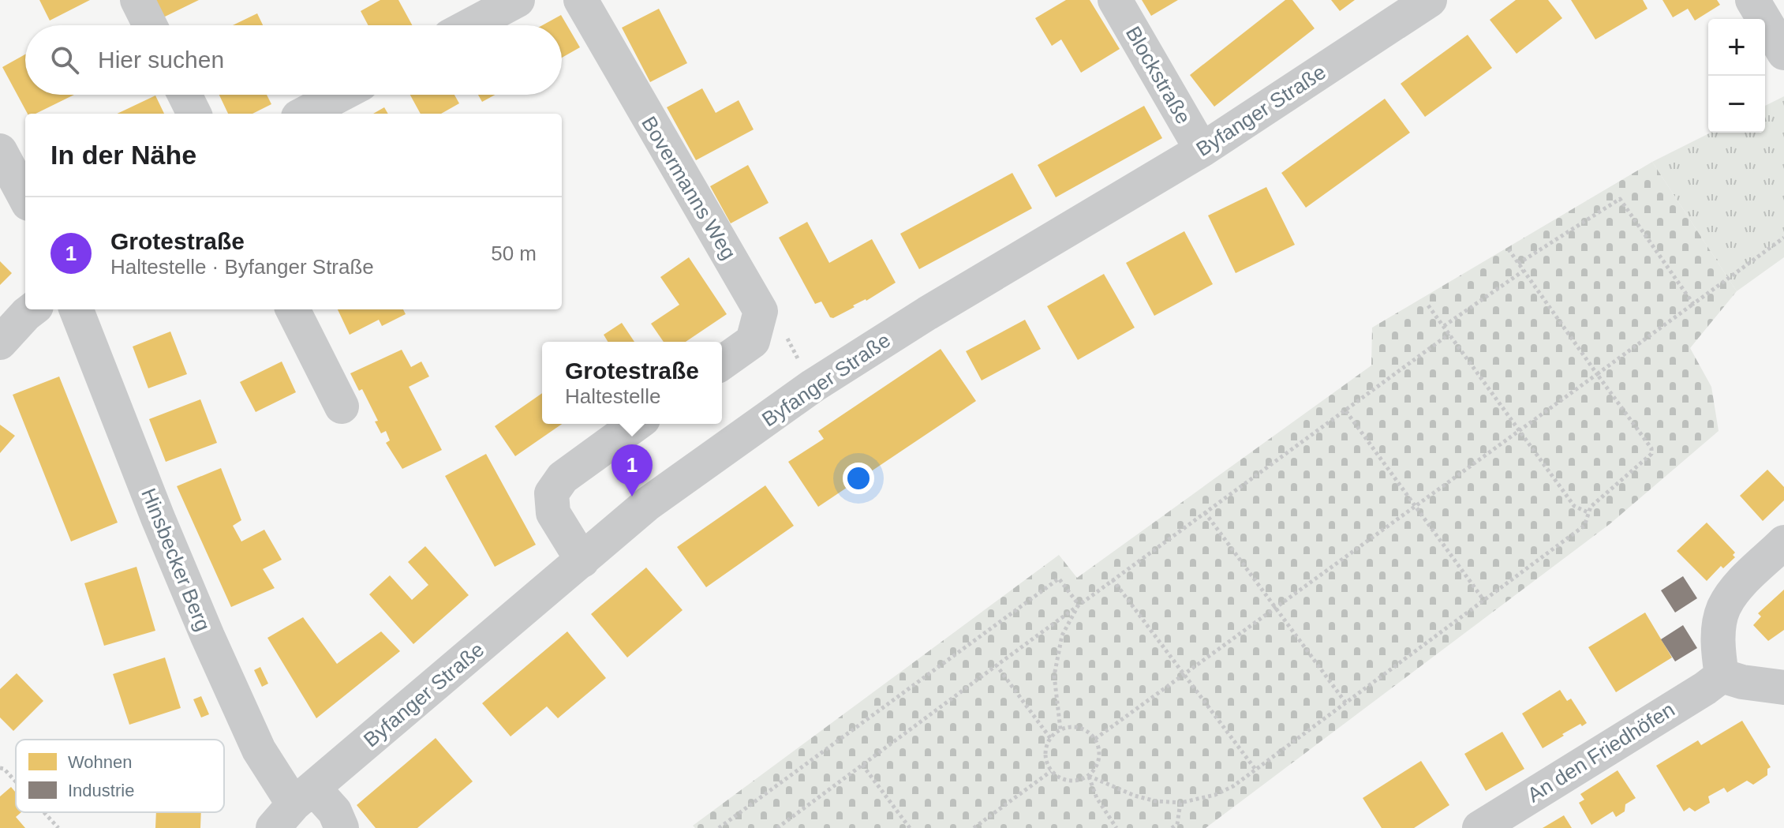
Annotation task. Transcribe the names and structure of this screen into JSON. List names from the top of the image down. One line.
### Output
{"streets":{"street":["Blockstraße","Byfanger Straße","Bovermanns Weg","Hinsbecker Berg","An den Friedhöfen"]},"crossings":[["Blockstraße","Byfanger Straße"],["Byfanger Straße","Hinsbecker Berg"]],"legend":["Wohnen","Industrie"],"page":{"map_buttons":["+","−"],"search":"Hier suchen","heading":"In der Nähe","list":[{"mark":"1","name":"Grotestraße","note":"Haltestelle · Byfanger Straße","value":"50 m"}],"popup":["Grotestraße","Haltestelle"],"pins":"1"}}
